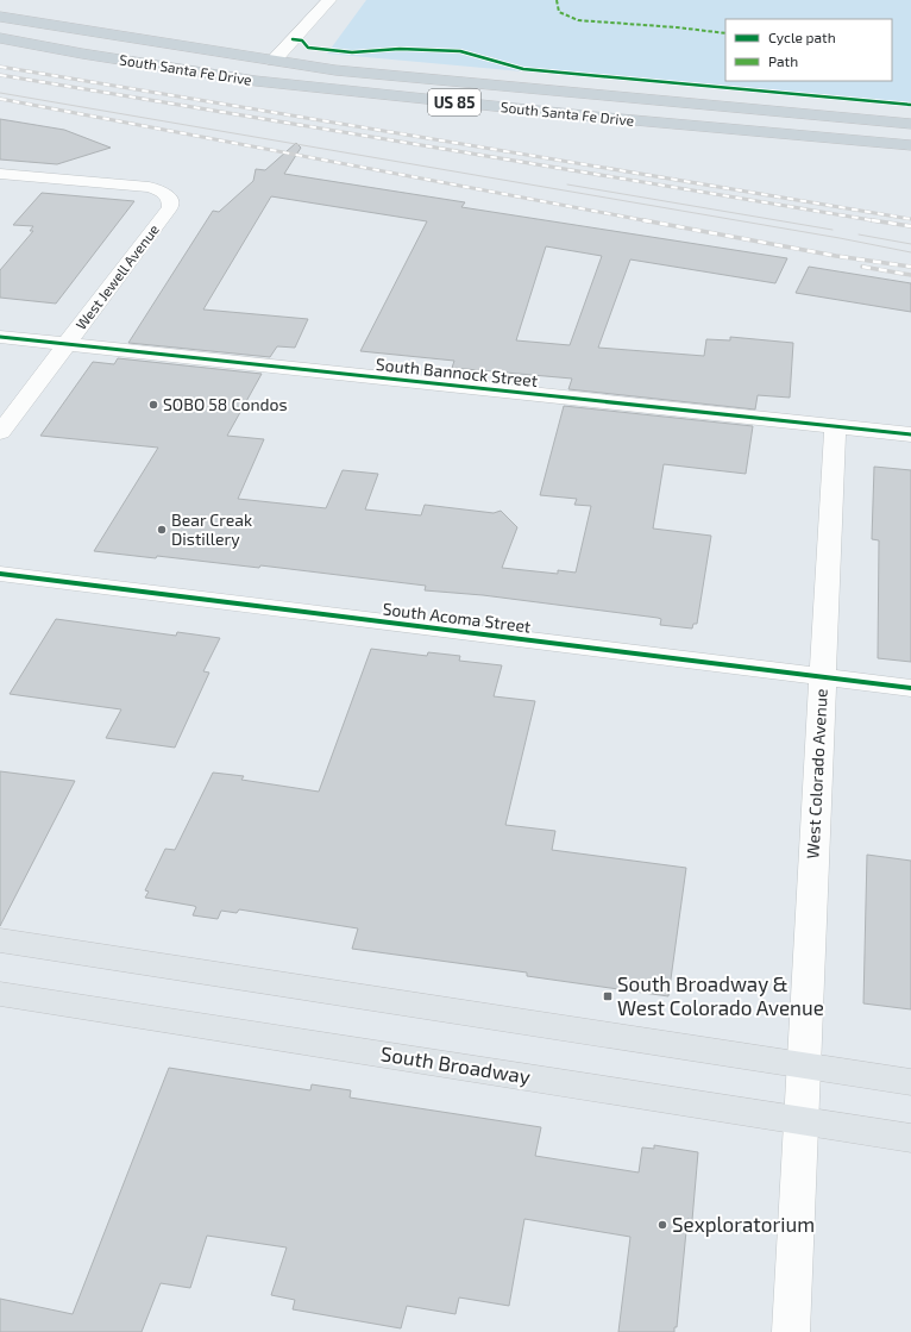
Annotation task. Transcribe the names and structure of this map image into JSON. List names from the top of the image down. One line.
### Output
{"streets":{"highway":["South Santa Fe Drive","US 85"],"main road":["South Broadway"],"street":["West Jewell Avenue","South Bannock Street","South Acoma Street","West Colorado Avenue"]},"crossings":[["West Jewell Avenue","South Bannock Street"],["South Bannock Street","West Colorado Avenue"],["South Acoma Street","West Colorado Avenue"],["West Colorado Avenue","South Broadway"]],"places":{"other":["SOBO 58 Condos","Bear Creak Distillery","Sexploratorium"],"transit":["South Broadway & West Colorado Avenue"]},"legend":["Cycle path","Path"]}
